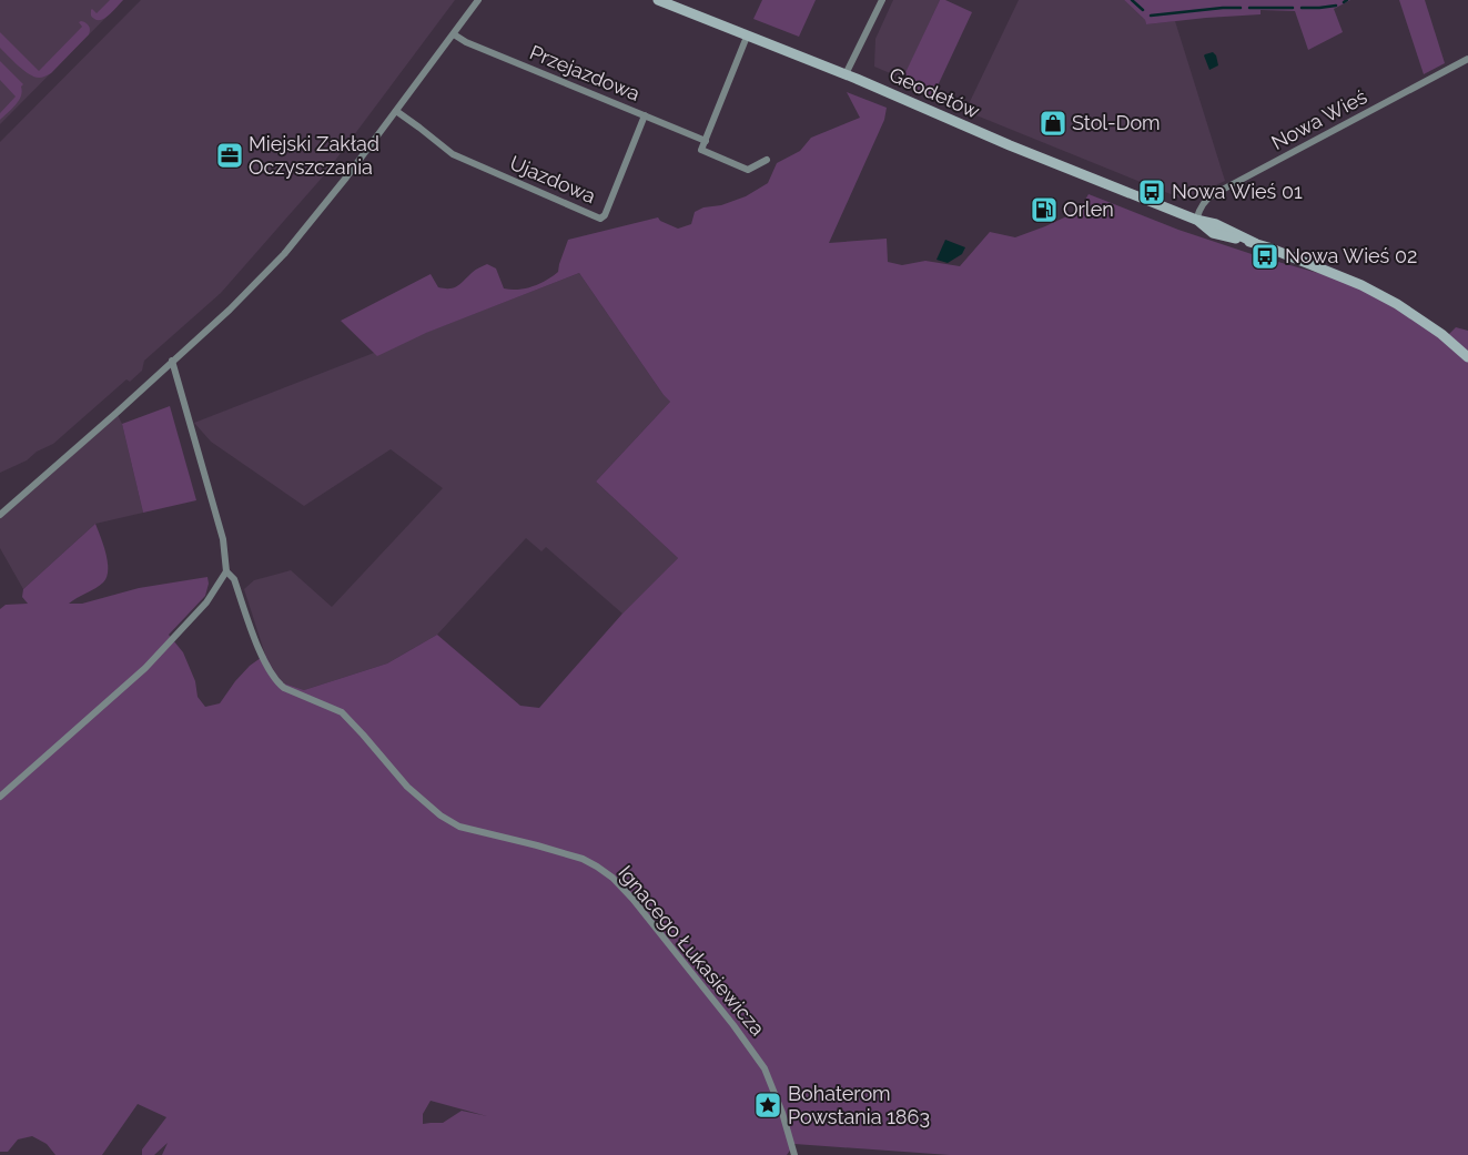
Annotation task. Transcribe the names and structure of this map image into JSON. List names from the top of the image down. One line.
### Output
{"streets":{"main road":["Geodetów"],"street":["Przejazdowa","Nowa Wieś","Ujazdowa","Ignacego Łukasiewicza"]},"crossings":[["Przejazdowa","Ujazdowa"],["Geodetów","Nowa Wieś"]],"places":{"shop":["Stol-Dom"],"office":["Miejski Zakład Oczyszczania"],"bus stop":["Nowa Wieś 01","Nowa Wieś 02"],"fuel station":["Orlen"],"place":["Bohaterom Powstania 1863"]}}
